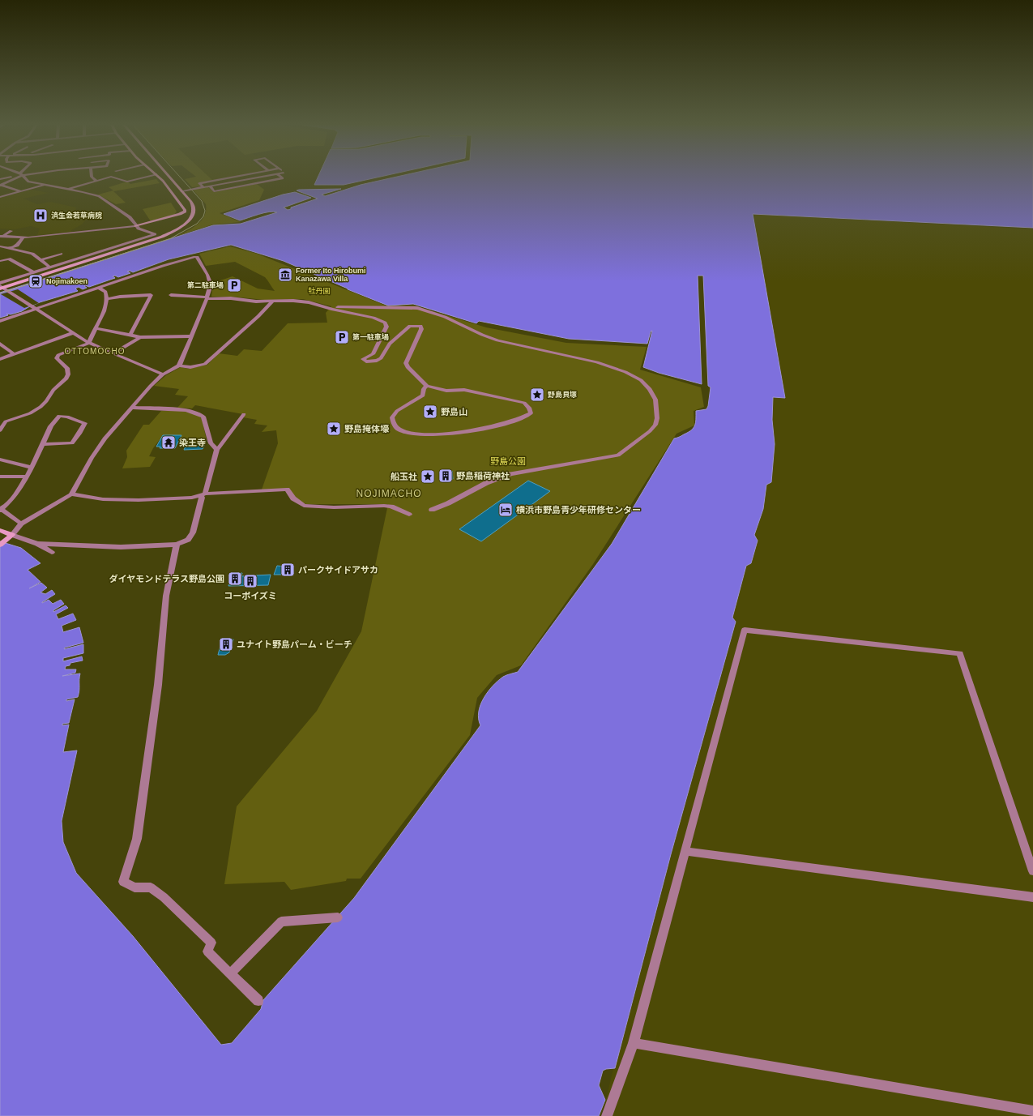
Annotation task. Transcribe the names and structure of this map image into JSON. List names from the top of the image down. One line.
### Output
{"districts":["OTTOMOCHO","NOJIMACHO"],"parks":["牡丹園","野島公園"],"places":{"hospital":["済生会若草病院"],"museum":["Former Ito Hirobumi Kanazawa Villa"],"station":["Nojimakoen"],"parking":["第二駐車場","第一駐車場"],"place":["野島貝塚","野島山","野島掩体壕","船玉社"],"temple":["染王寺"],"building":["野島稲荷神社","パークサイドアサカ","ダイヤモンドテラス野島公園","コーポイズミ","ユナイト野島パーム・ビーチ"],"hotel":["横浜市野島青少年研修センター"]}}
